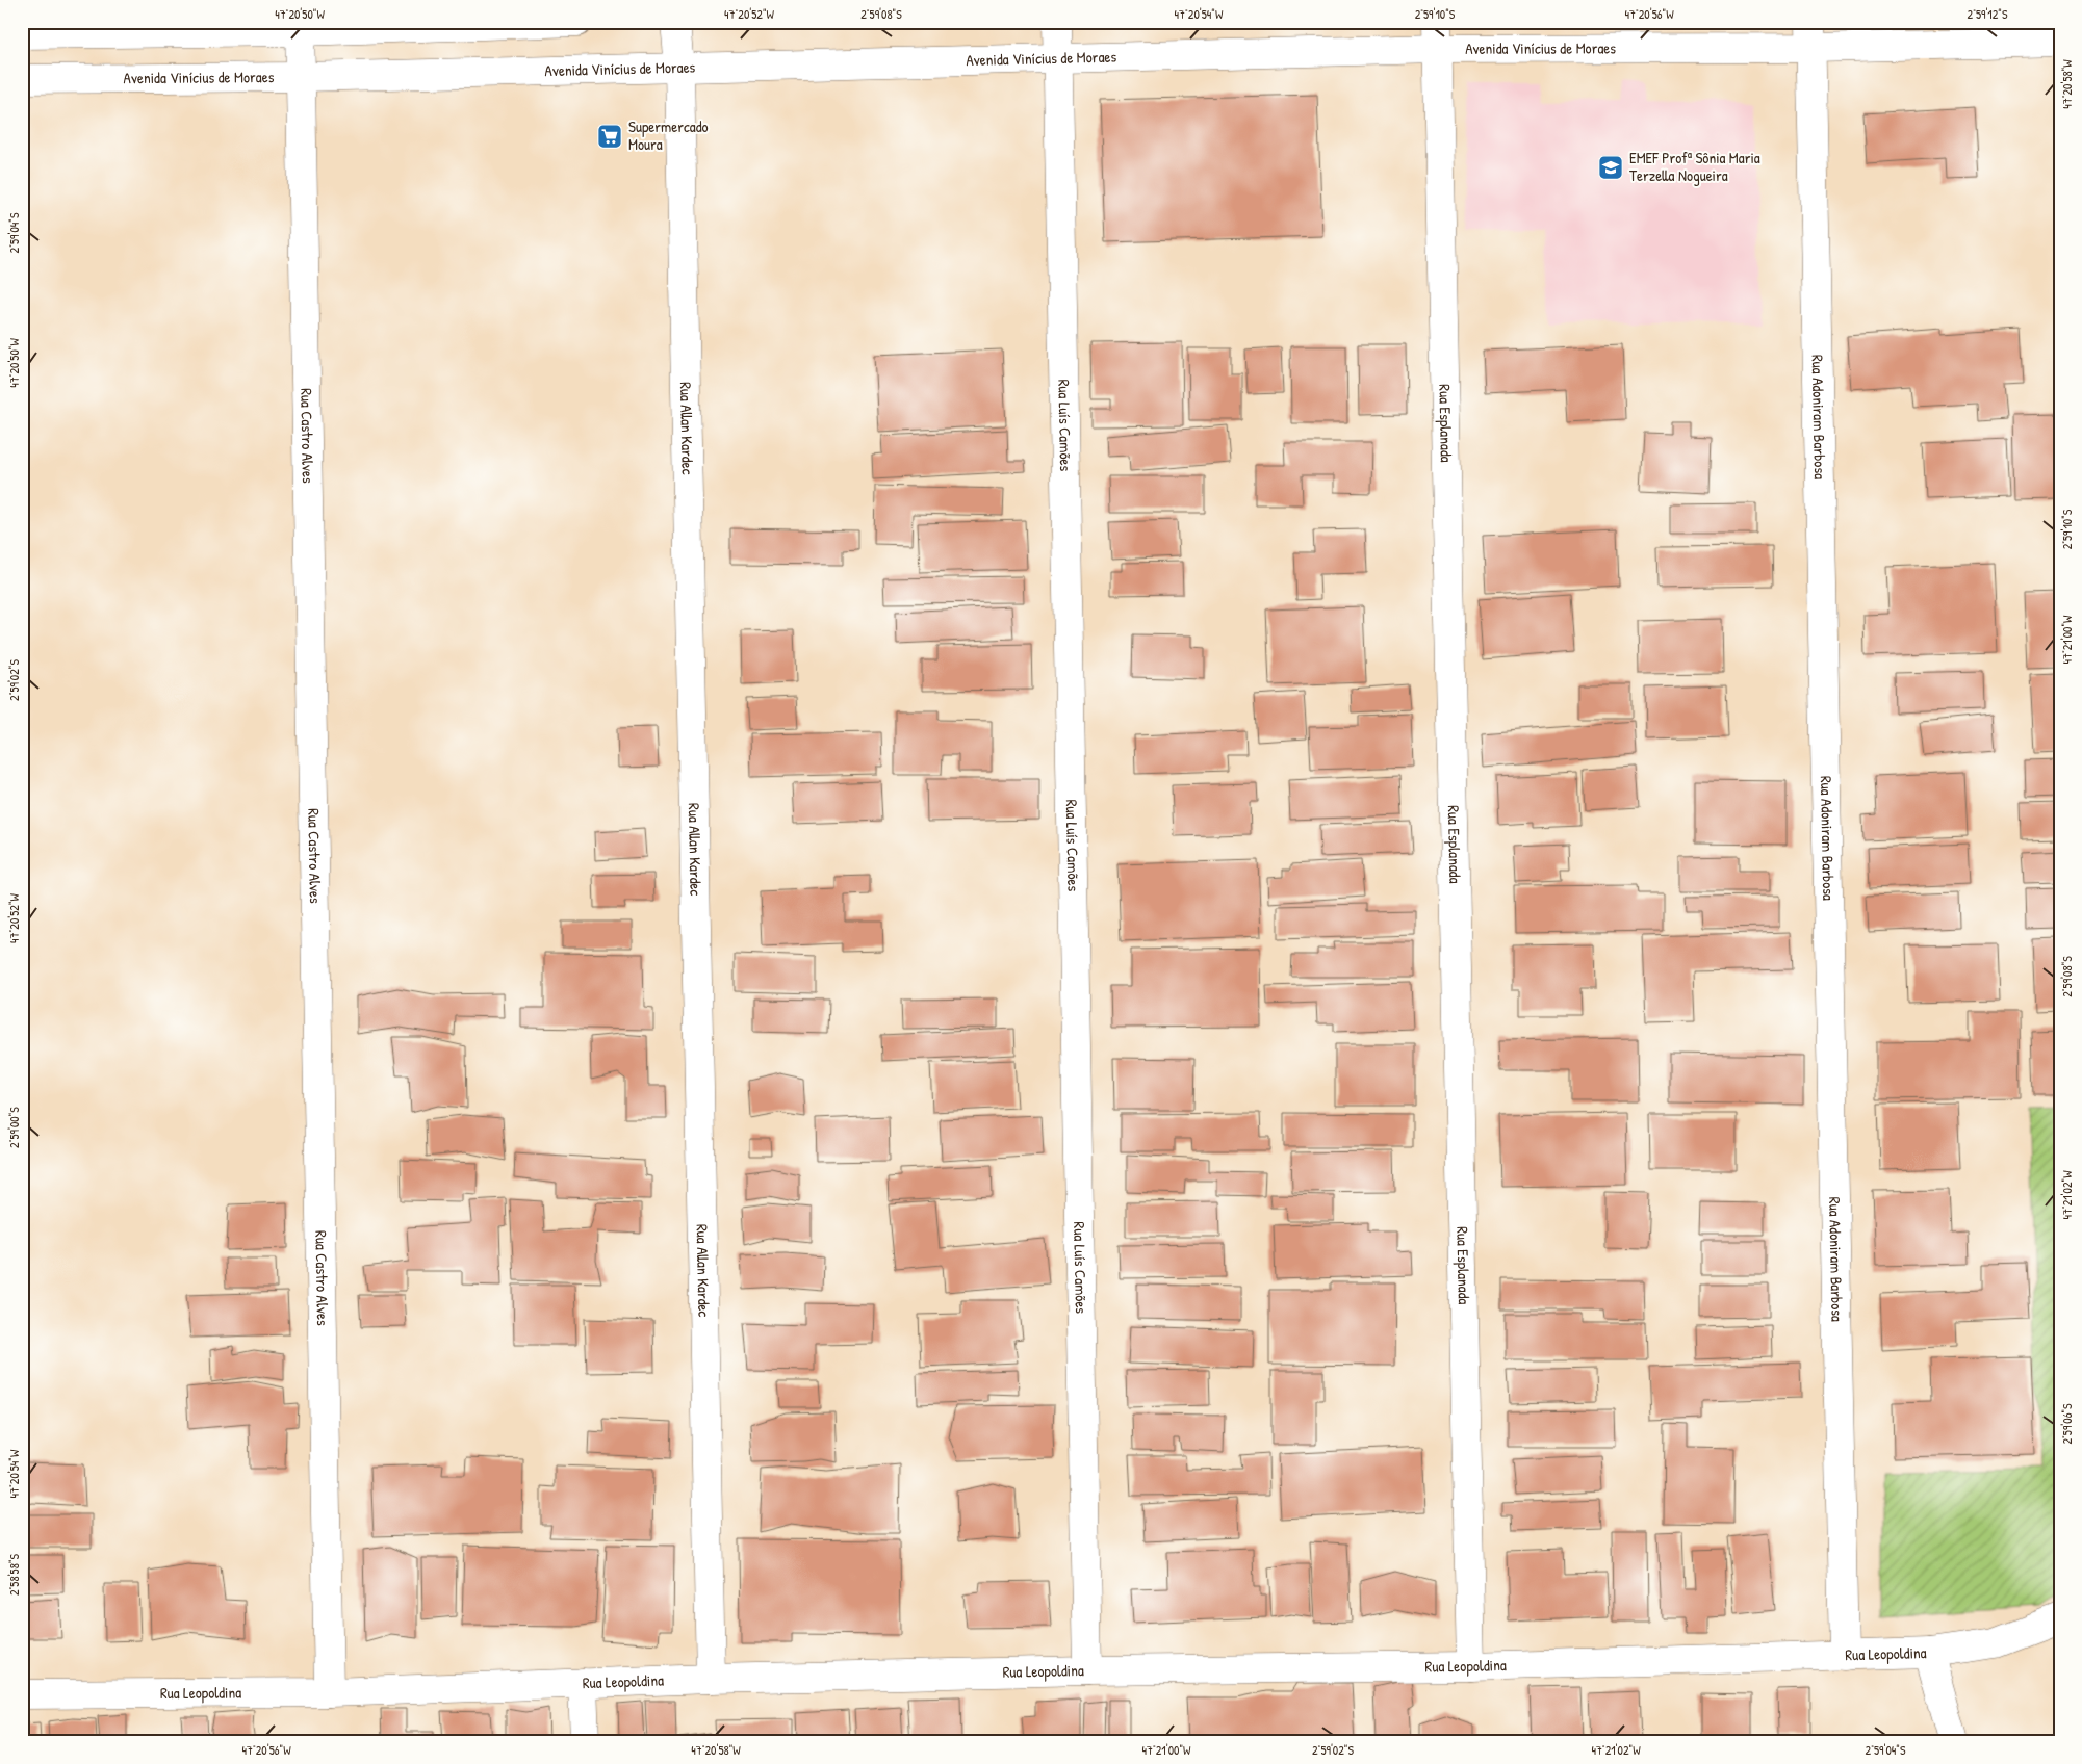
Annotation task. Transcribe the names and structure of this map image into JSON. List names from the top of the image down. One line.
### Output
{"streets":{"street":["Avenida Vinícius de Moraes","Rua Adoniram Barbosa","Rua Esplanada","Rua Luís Camões","Rua Allan Kardec","Rua Castro Alves","Rua Leopoldina"]},"crossings":[["Avenida Vinícius de Moraes","Rua Adoniram Barbosa"],["Avenida Vinícius de Moraes","Rua Esplanada"],["Avenida Vinícius de Moraes","Rua Luís Camões"],["Avenida Vinícius de Moraes","Rua Allan Kardec"],["Avenida Vinícius de Moraes","Rua Castro Alves"],["Rua Adoniram Barbosa","Rua Leopoldina"],["Rua Esplanada","Rua Leopoldina"],["Rua Luís Camões","Rua Leopoldina"],["Rua Allan Kardec","Rua Leopoldina"],["Rua Castro Alves","Rua Leopoldina"]],"places":{"supermarket":["Supermercado Moura"],"school or university":["EMEF Profª Sônia Maria Terzella Nogueira"]},"coordinates":["47°20'50\"W","47°20'52\"W","2°59'08\"S","47°20'54\"W","2°59'10\"S","47°20'56\"W","2°59'12\"S","47°20'58\"W","2°59'04\"S","47°21'00\"W","2°59'02\"S","2°59'00\"S","47°21'02\"W","2°59'06\"S","2°58'58\"S"]}
